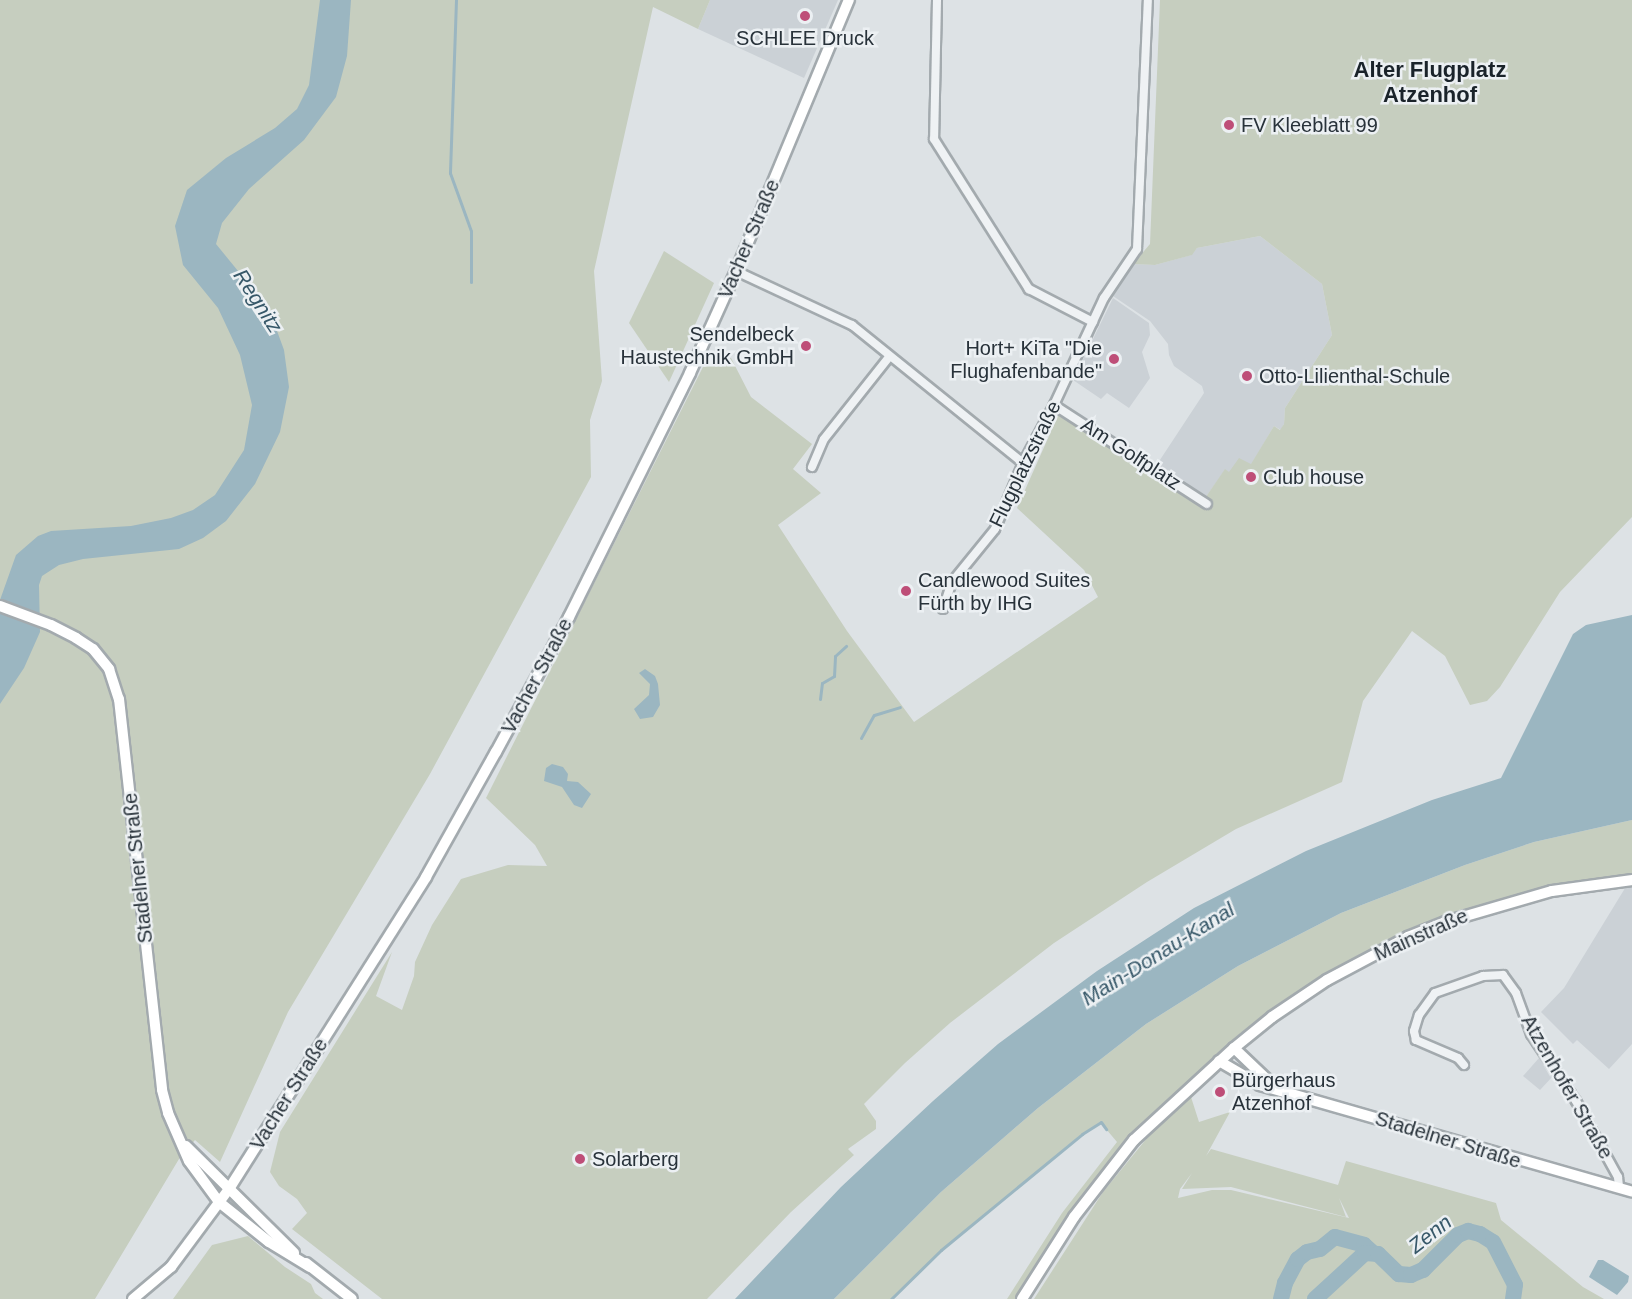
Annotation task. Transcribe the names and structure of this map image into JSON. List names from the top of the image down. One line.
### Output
{"streets":{"street":["Vacher Straße","Am Golfplatz","Flugplatzstraße","Stadelner Straße","Mainstraße","Atzenhofer Straße"]},"crossings":[["Vacher Straße","Stadelner Straße"],["Am Golfplatz","Flugplatzstraße"],["Stadelner Straße","Mainstraße"],["Stadelner Straße","Atzenhofer Straße"]],"districts":["Alter Flugplatz Atzenhof"],"water":["Regnitz","Main-Donau-Kanal","Zenn"],"places":["SCHLEE Druck","FV Kleeblatt 99","Sendelbeck Haustechnik GmbH","Hort+ KiTa \"Die Flughafenbande\"","Otto-Lilienthal-Schule","Club house","Candlewood Suites Fürth by IHG","Bürgerhaus Atzenhof","Solarberg"]}
